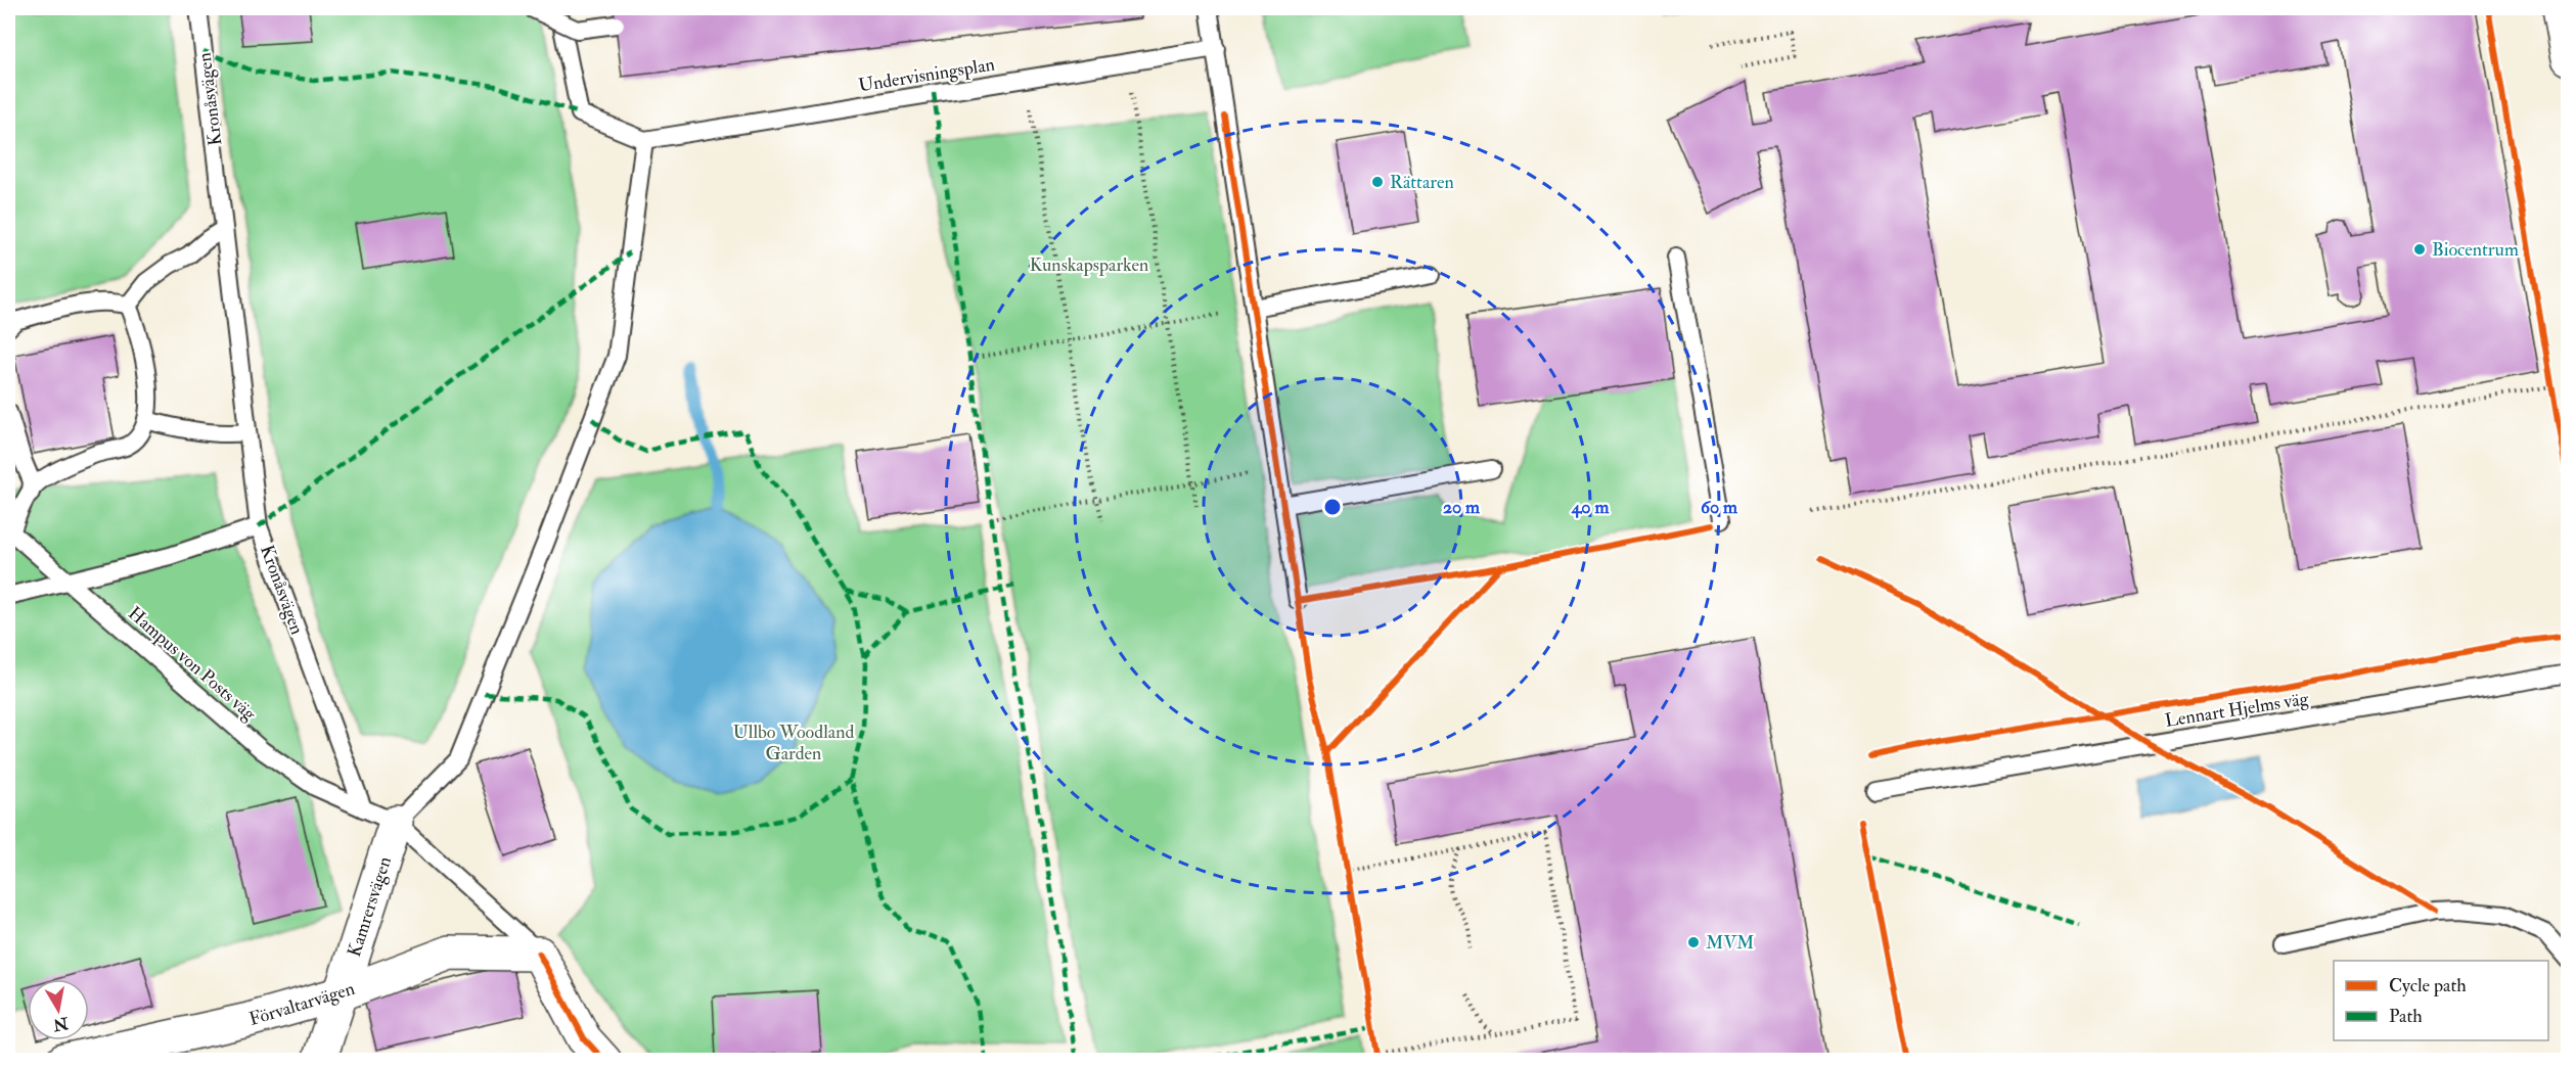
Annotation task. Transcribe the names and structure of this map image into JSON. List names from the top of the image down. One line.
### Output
{"streets":{"street":["Kamrersvägen","Förvaltarvägen"],"lane":["Undervisningsplan","Kronåsvägen","Hampus von Posts väg","Lennart Hjelms väg"]},"crossings":[["Kronåsvägen","Hampus von Posts väg"],["Kamrersvägen","Förvaltarvägen"]],"parks":["Kunskapsparken","Ullbo Woodland Garden"],"places":["Rättaren","Biocentrum","MVM"],"legend":["Cycle path","Path"],"north":"bottom","rings":["20 m","40 m","60 m"]}
